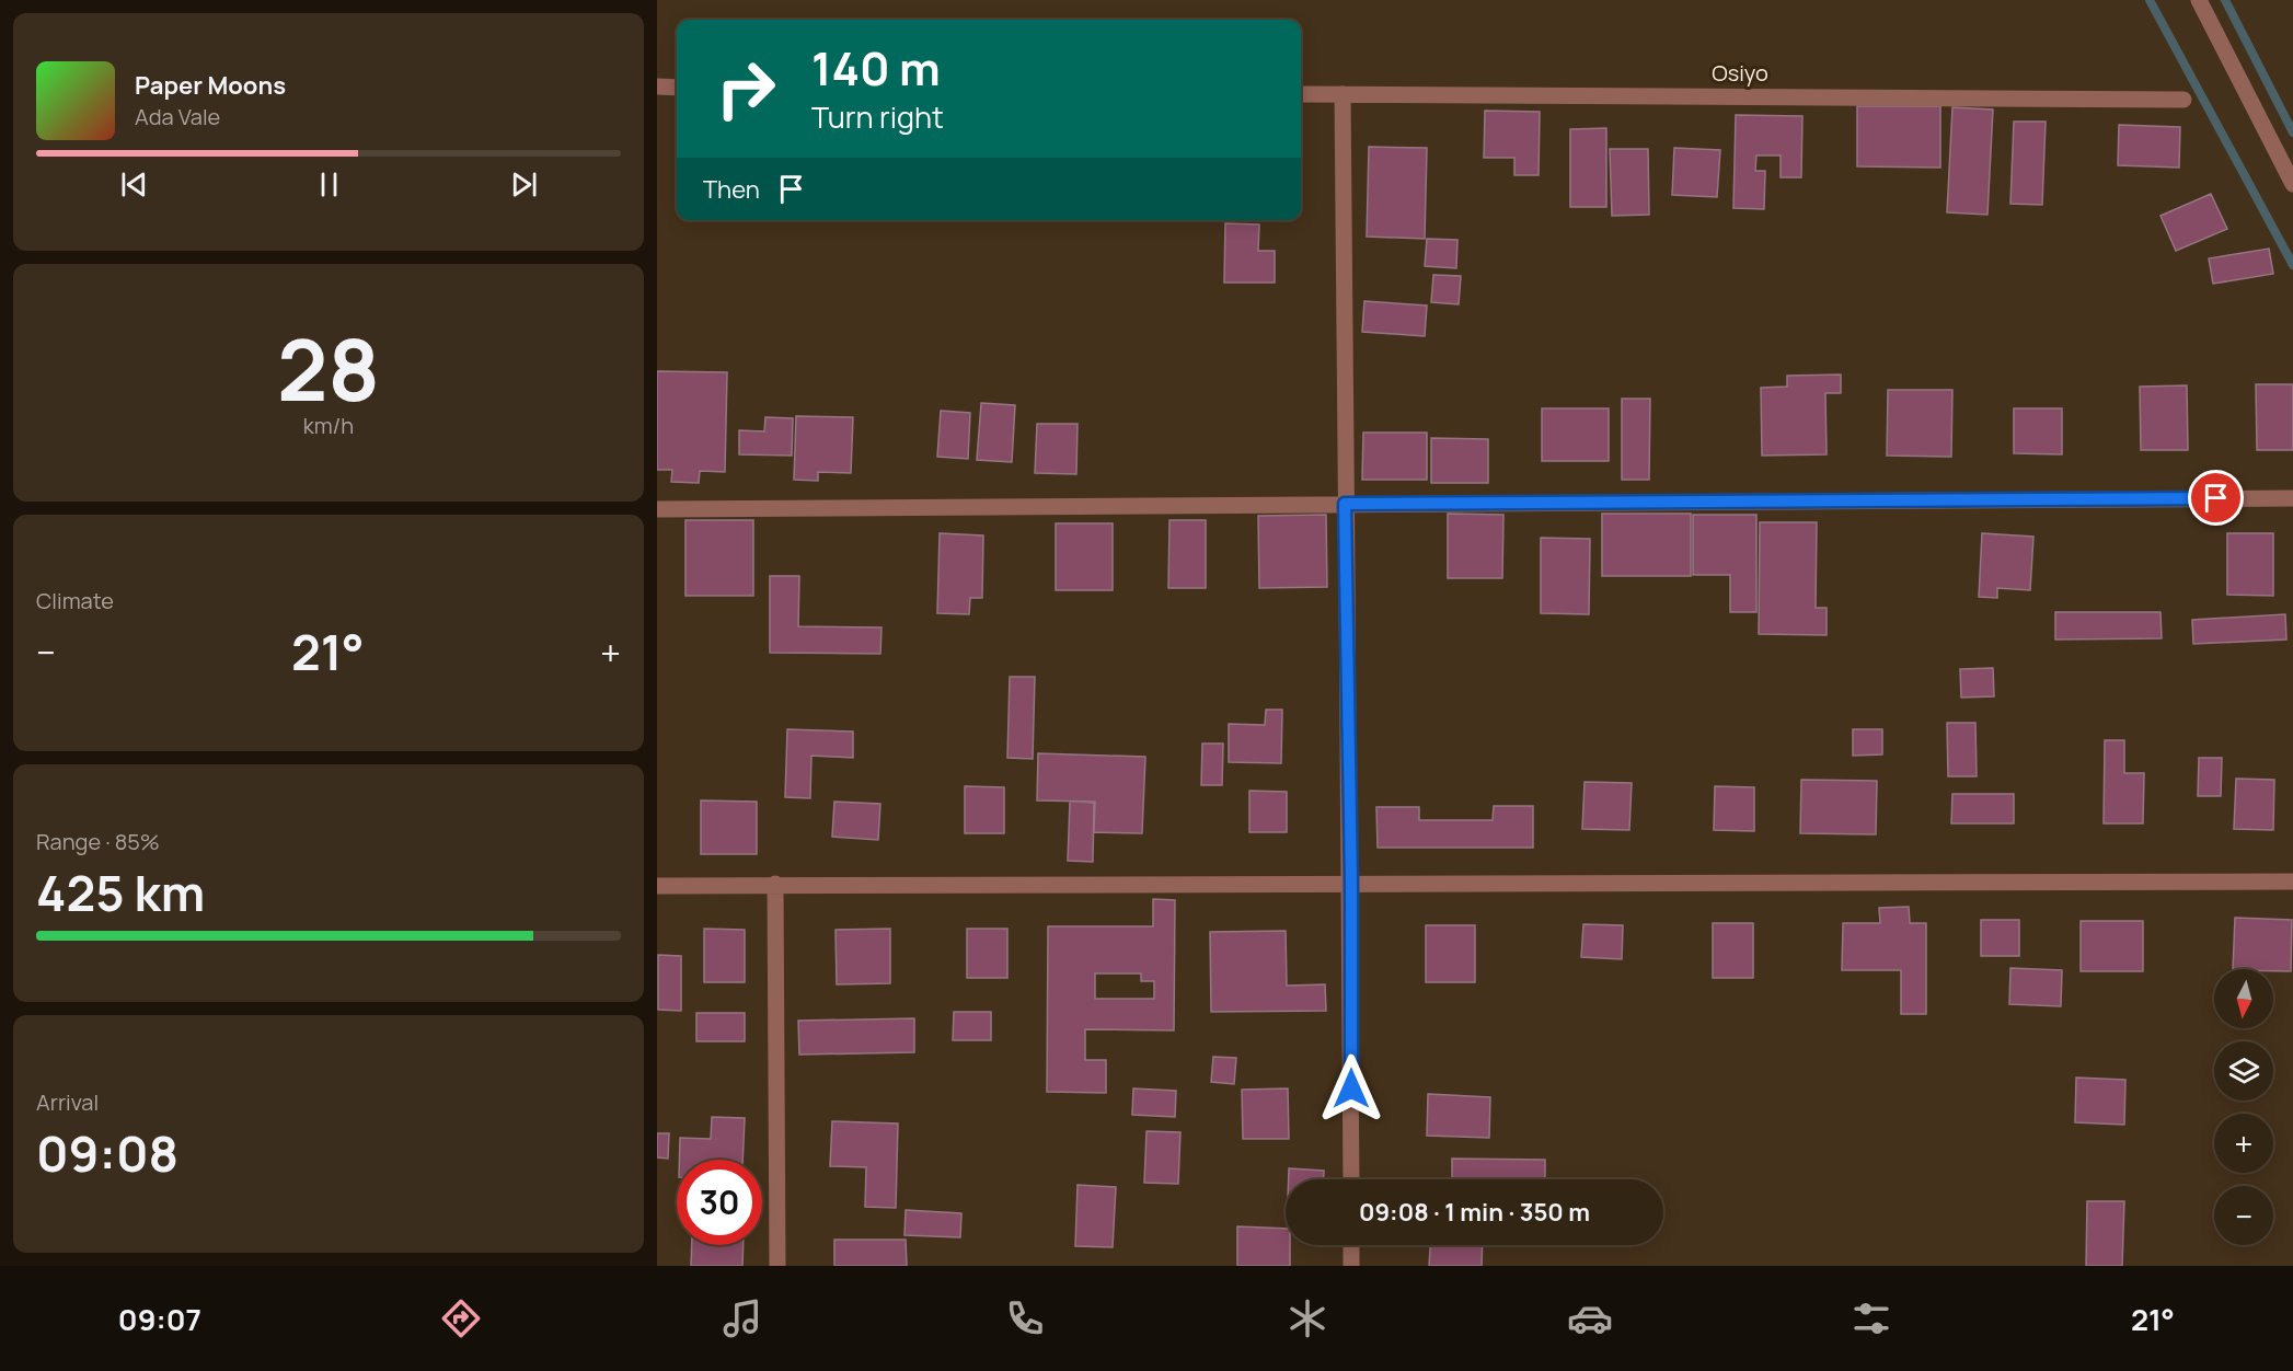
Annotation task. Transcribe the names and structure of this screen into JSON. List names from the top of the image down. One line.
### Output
{"streets":{"street":["Osiyo"]},"north":"bottom","page":{"turn":["140 m","Turn right"],"song":["Paper Moons","Ada Vale"],"then":"Then","tile":[["28","km/h"],"Climate",["Range · 85%","425 km"],["Arrival","09:08"]],"heat":["−","21°","+"],"map_buttons":["+","−"],"limit":"30","trip":"09:08 · 1 min · 350 m","tabs":["09:07","21°"]}}
